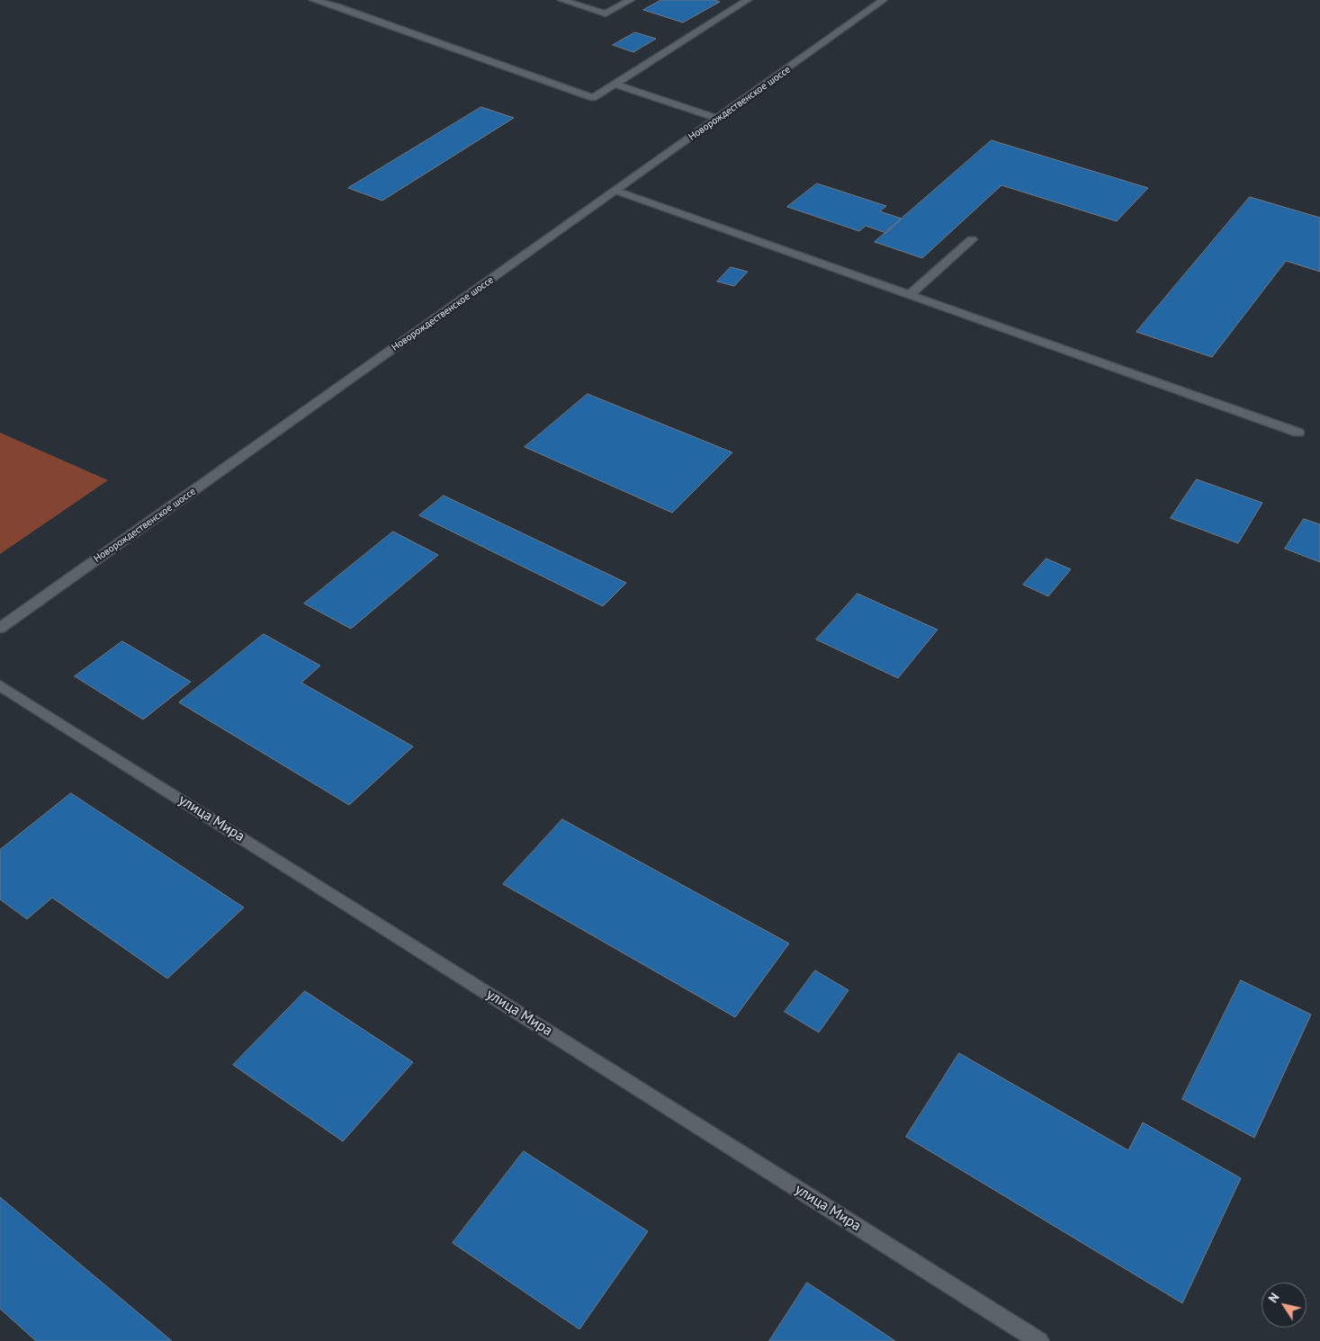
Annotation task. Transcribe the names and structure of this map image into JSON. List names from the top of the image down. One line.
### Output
{"streets":{"main road":["Новорождественское шоссе","улица Мира"]},"north":"top left"}
